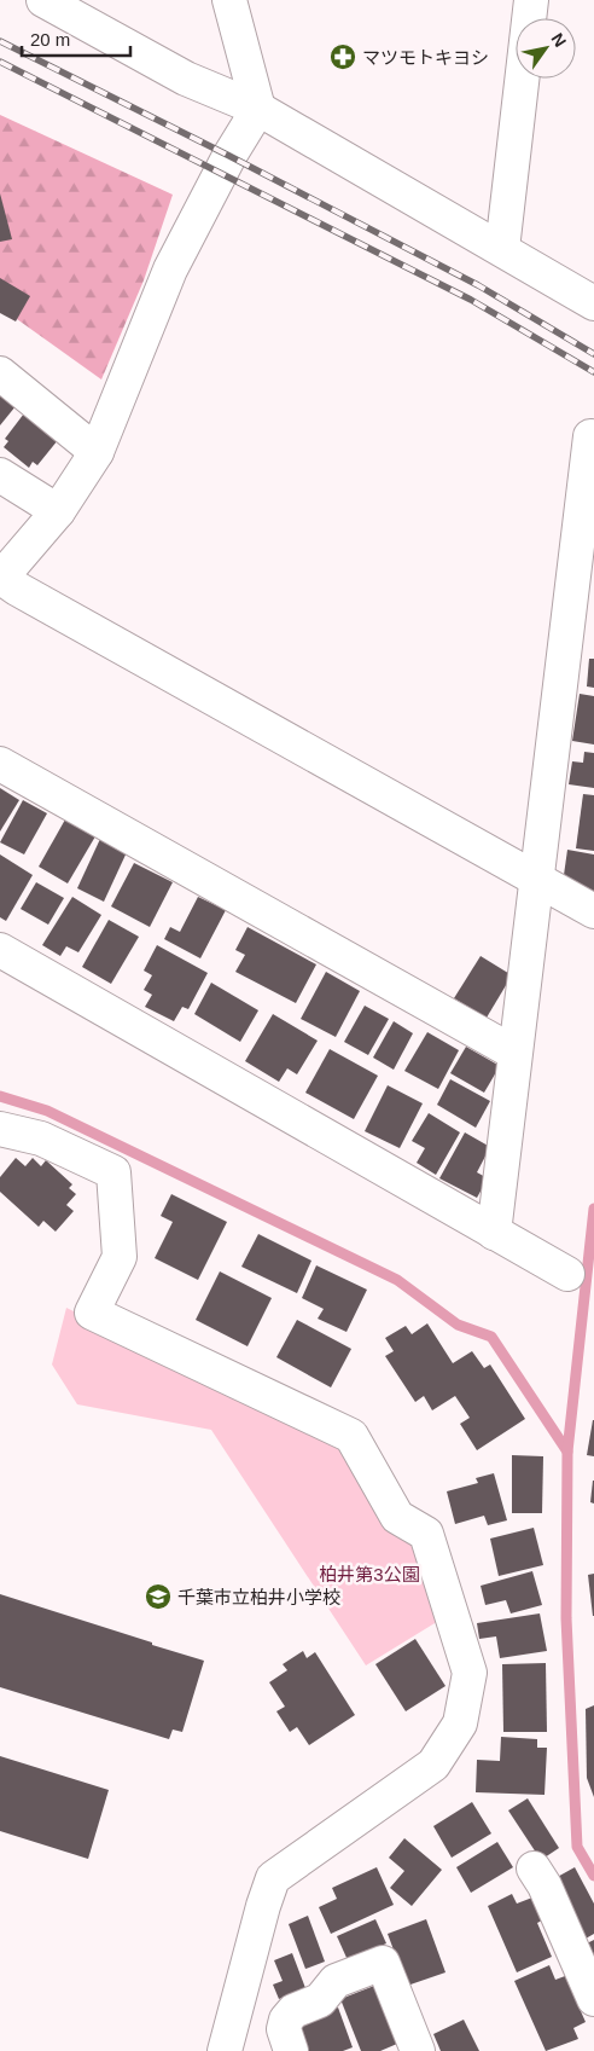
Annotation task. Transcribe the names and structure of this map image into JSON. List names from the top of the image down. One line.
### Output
{"parks":["柏井第3公園"],"places":{"pharmacy":["マツモトキヨシ"],"school or university":["千葉市立柏井小学校"]},"scale_bar":"20 m","north":"top right"}
